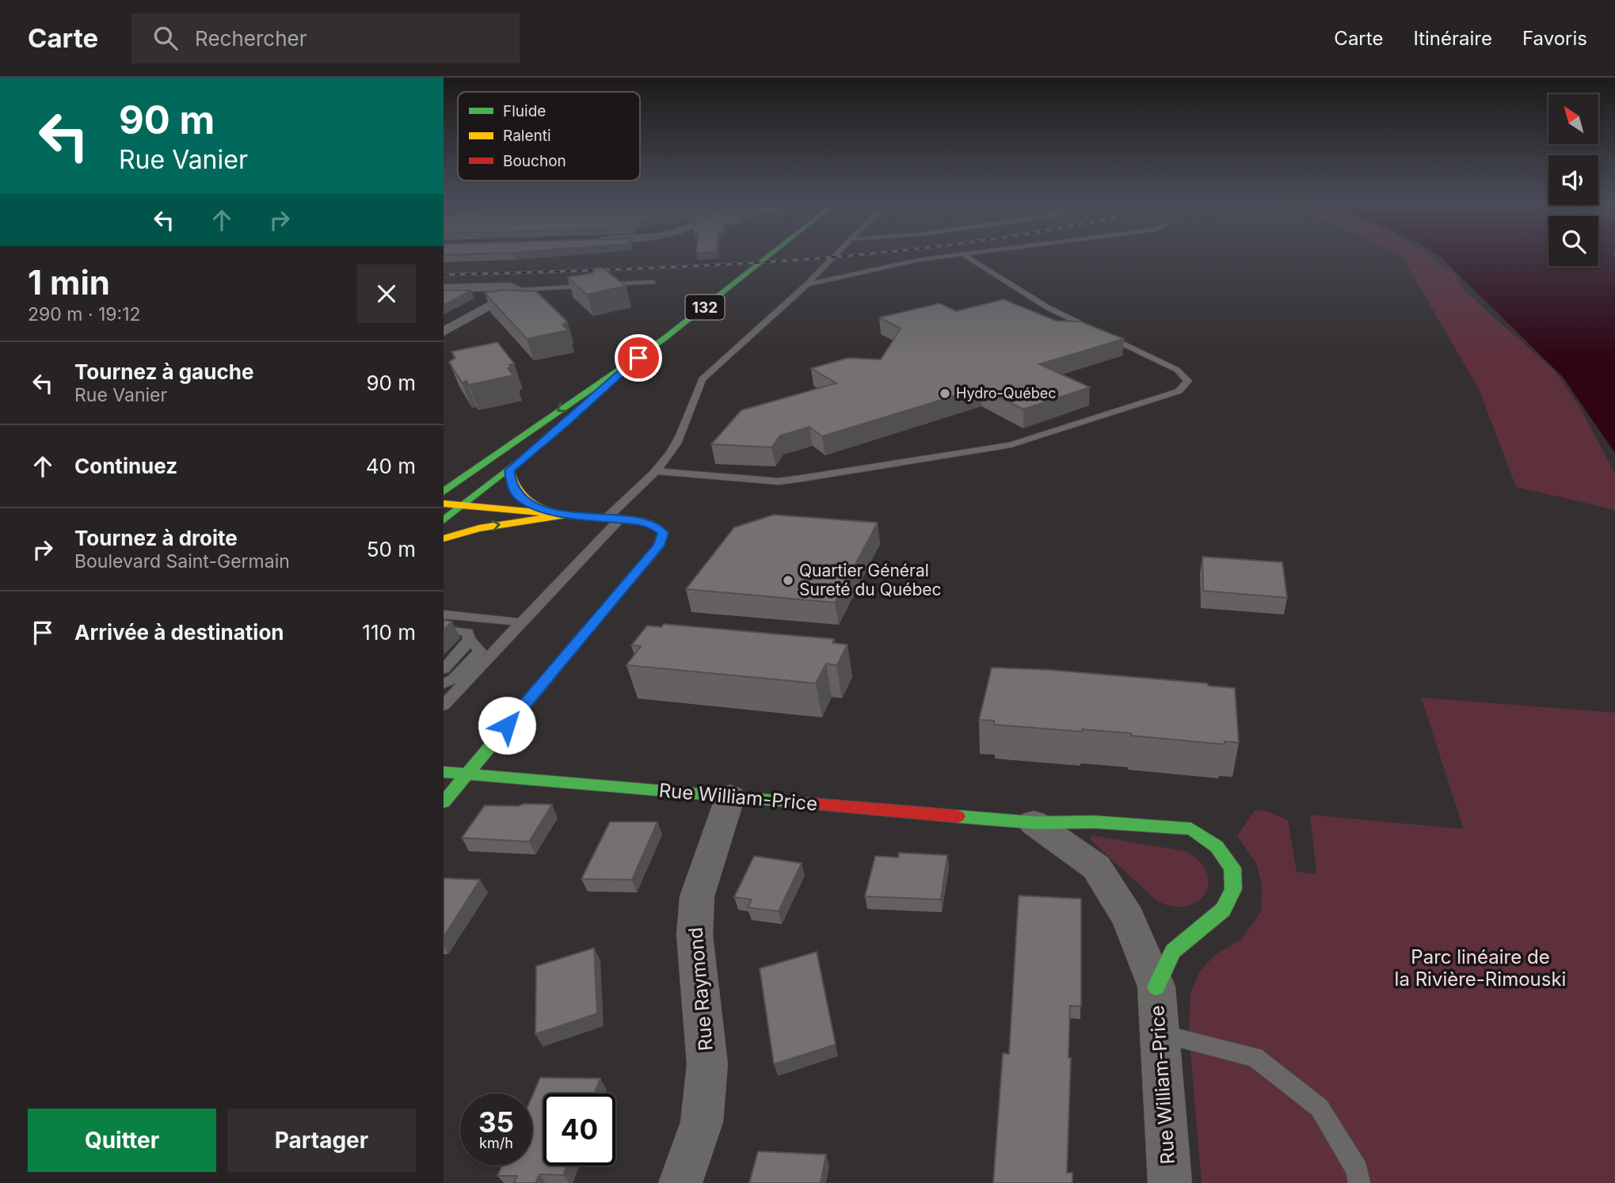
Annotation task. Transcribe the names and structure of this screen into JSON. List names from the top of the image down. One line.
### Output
{"streets":{"main road":["132","Rue William-Price"],"street":["Rue Raymond"]},"crossings":[["Rue William-Price","Rue Raymond"]],"parks":["Parc linéaire de la Rivière-Rimouski"],"places":["Hydro-Québec","Quartier Général Sureté du Québec"],"legend":["Fluide","Ralenti","Bouchon"],"north":"top left","page":{"header":"Carte","search":"Rechercher","nav":["Carte","Itinéraire","Favoris"],"turn":["90 m","Rue Vanier"],"heading":["1 min","290 m · 19:12"],"list":[{"name":"Tournez à gauche","note":"Rue Vanier","value":"90 m"},{"name":"Continuez","value":"40 m"},{"name":"Tournez à droite","note":"Boulevard Saint-Germain","value":"50 m"},{"name":"Arrivée à destination","value":"110 m"}],"speed":"35 km/h","limit":"40","buttons":["Quitter","Partager"]}}
